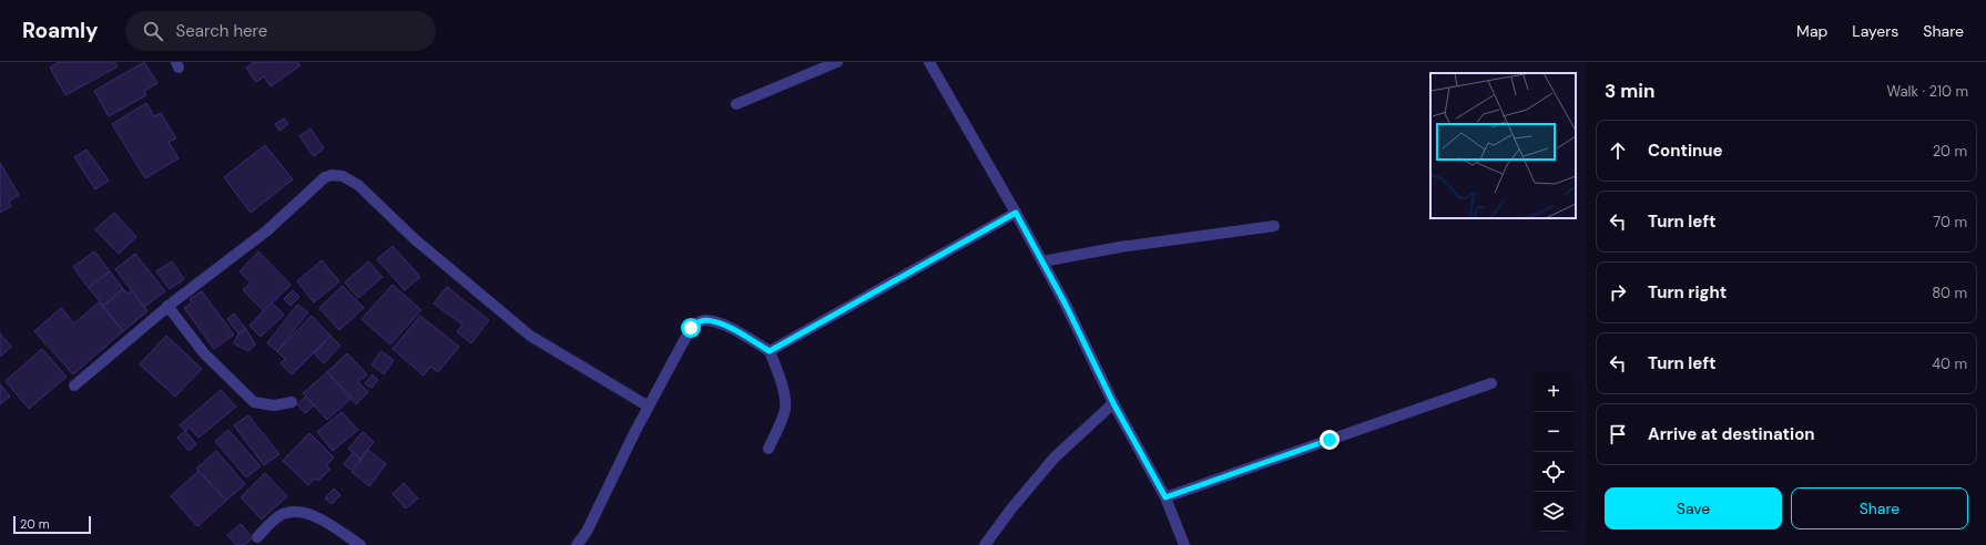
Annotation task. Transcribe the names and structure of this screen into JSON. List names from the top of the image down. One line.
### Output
{"scale_bar":"20 m","page":{"header":"Roamly","search":"Search here","nav":["Map","Layers","Share"],"heading":["3 min","Walk · 210 m"],"list":[["Continue","20 m"],["Turn left","70 m"],["Turn right","80 m"],["Turn left","40 m"],"Arrive at destination"],"map_buttons":["+","−"],"buttons":["Save","Share"],"scale":"20 m"}}
